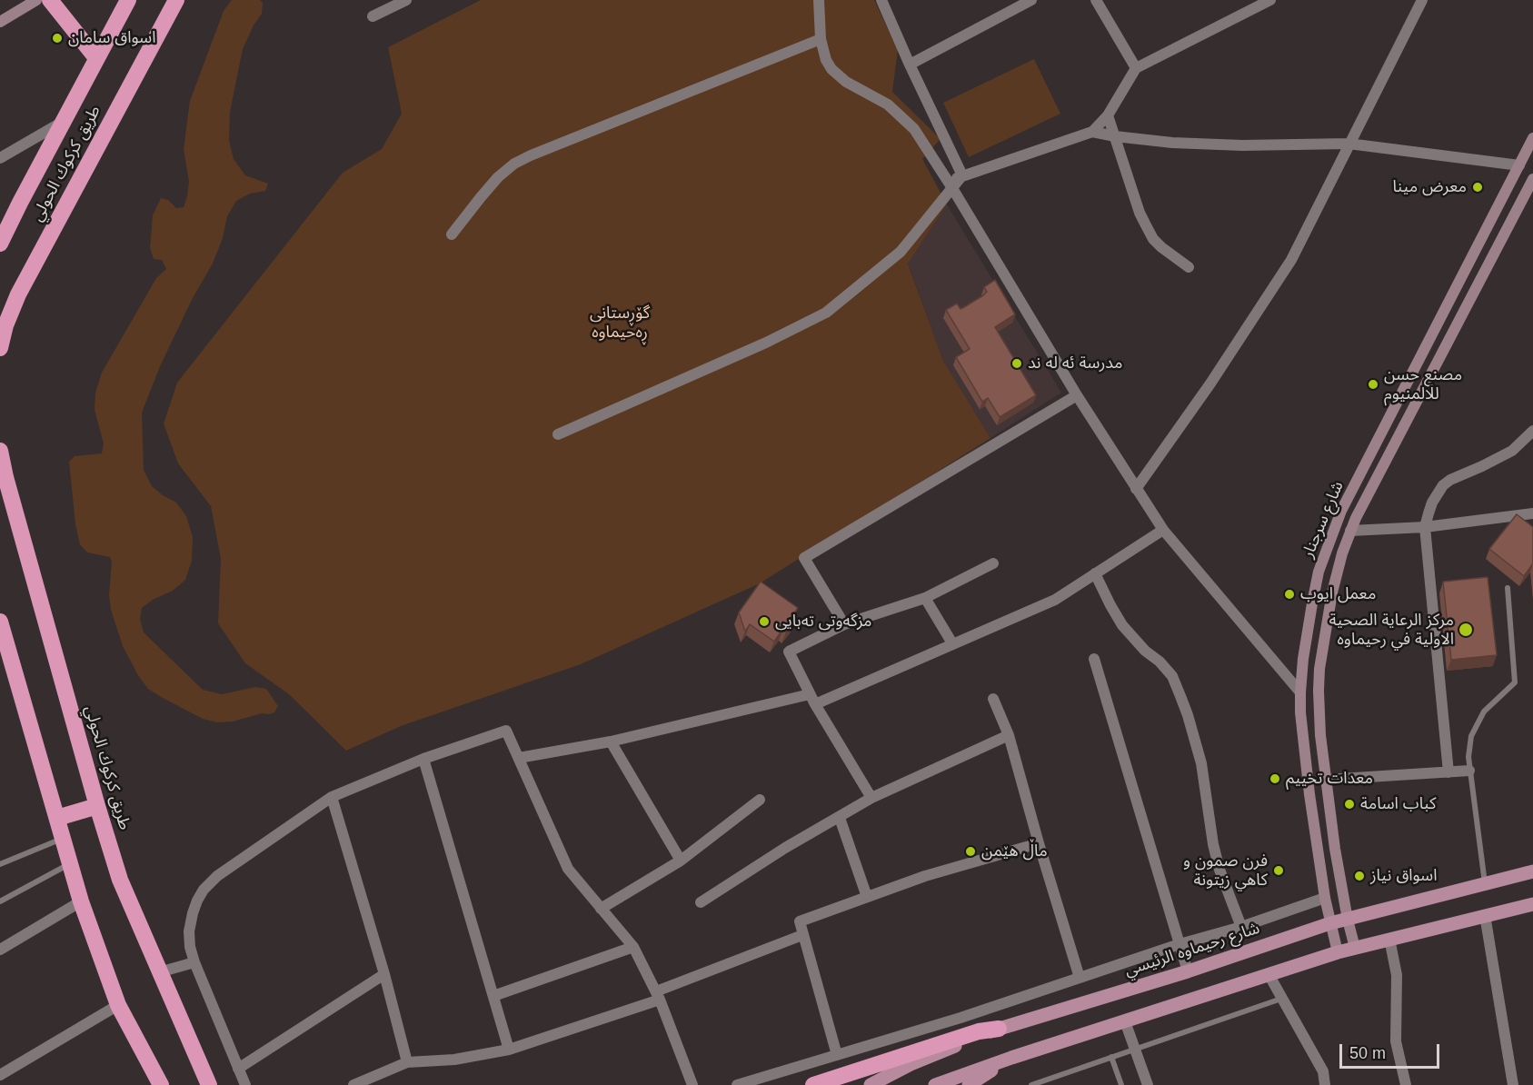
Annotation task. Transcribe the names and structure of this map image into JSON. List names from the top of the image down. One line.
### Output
{"streets":{"highway":["طريق كركوك الحولي"],"main road":["شارع رحيماوه الرئيسي"],"street":["شارع سرجنار"]},"crossings":[["شارع سرجنار","شارع رحيماوه الرئيسي"]],"parks":["گۆڕستانی ڕەحیماوە"],"places":["اسواق سامان","معرض مينا","مدرسة ئه له ند","مصنع حسن للالمنيوم","معمل ايوب","مزگەوتی تەبایی","مركز الرعاية الصحیة الاولية في رحيماوه","معدات تخييم","كباب اسامة","ماڵ هێمن","فرن صمون و كاهي زيتونة","اسواق نياز"],"scale_bar":"50 m"}
